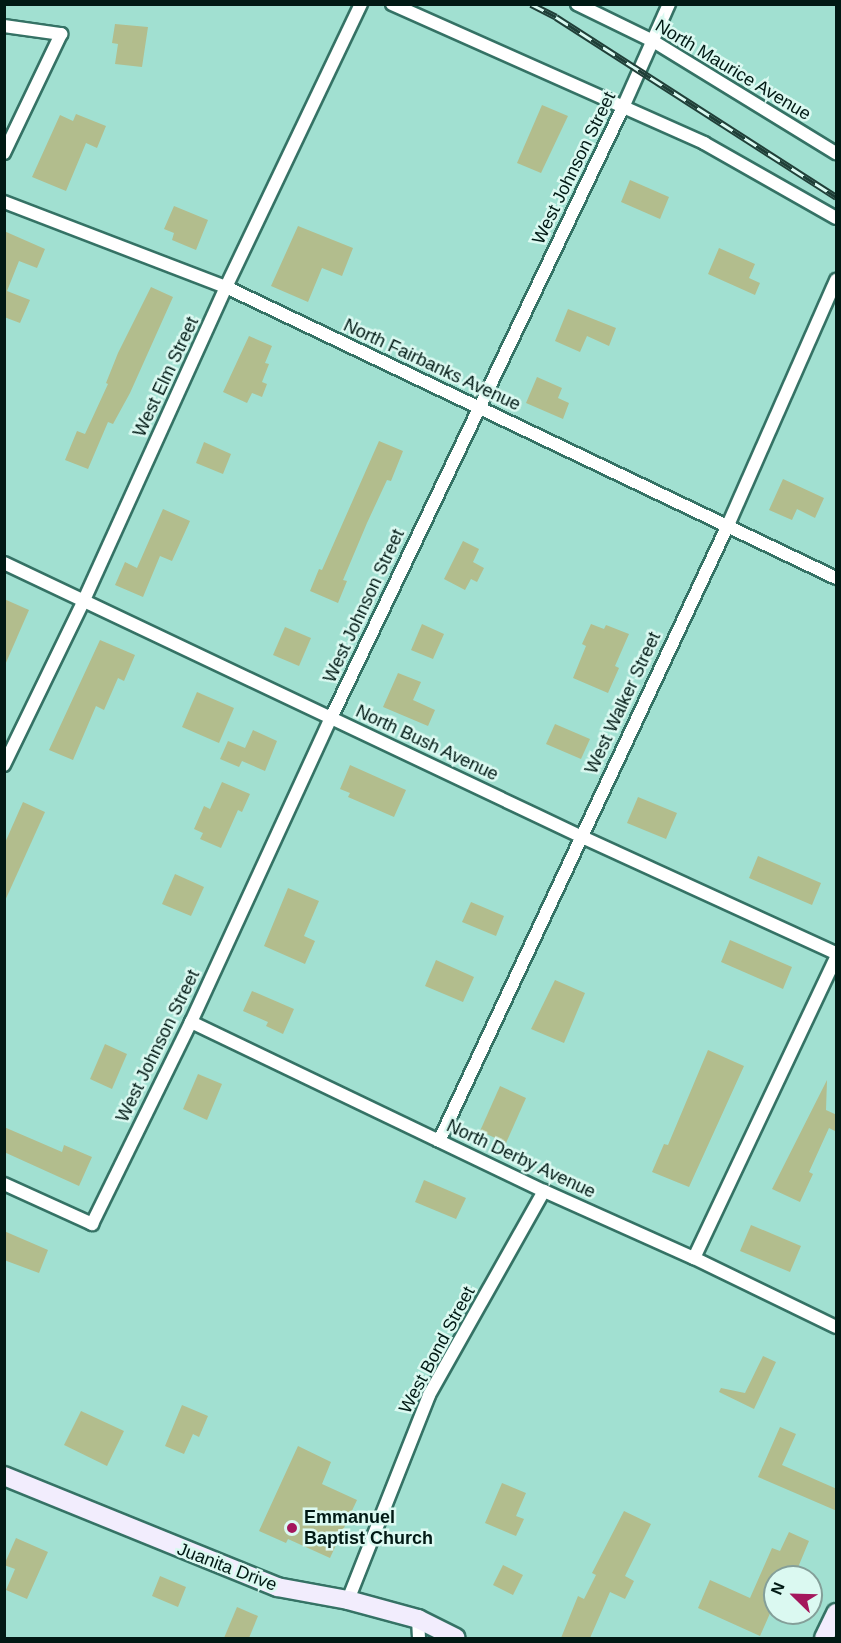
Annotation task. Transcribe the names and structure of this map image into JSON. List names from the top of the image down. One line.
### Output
{"streets":{"street":["North Maurice Avenue","West Johnson Street","North Fairbanks Avenue","West Elm Street","West Walker Street","North Bush Avenue","North Derby Avenue","West Bond Street","Juanita Drive"]},"crossings":[["North Maurice Avenue","West Johnson Street"],["West Johnson Street","North Fairbanks Avenue"],["West Johnson Street","North Bush Avenue"],["West Johnson Street","North Derby Avenue"],["North Fairbanks Avenue","West Elm Street"],["North Fairbanks Avenue","West Walker Street"],["West Elm Street","North Bush Avenue"],["West Walker Street","North Bush Avenue"],["West Walker Street","North Derby Avenue"],["North Derby Avenue","West Bond Street"],["West Bond Street","Juanita Drive"]],"places":["Emmanuel Baptist Church"],"north":"top left"}
